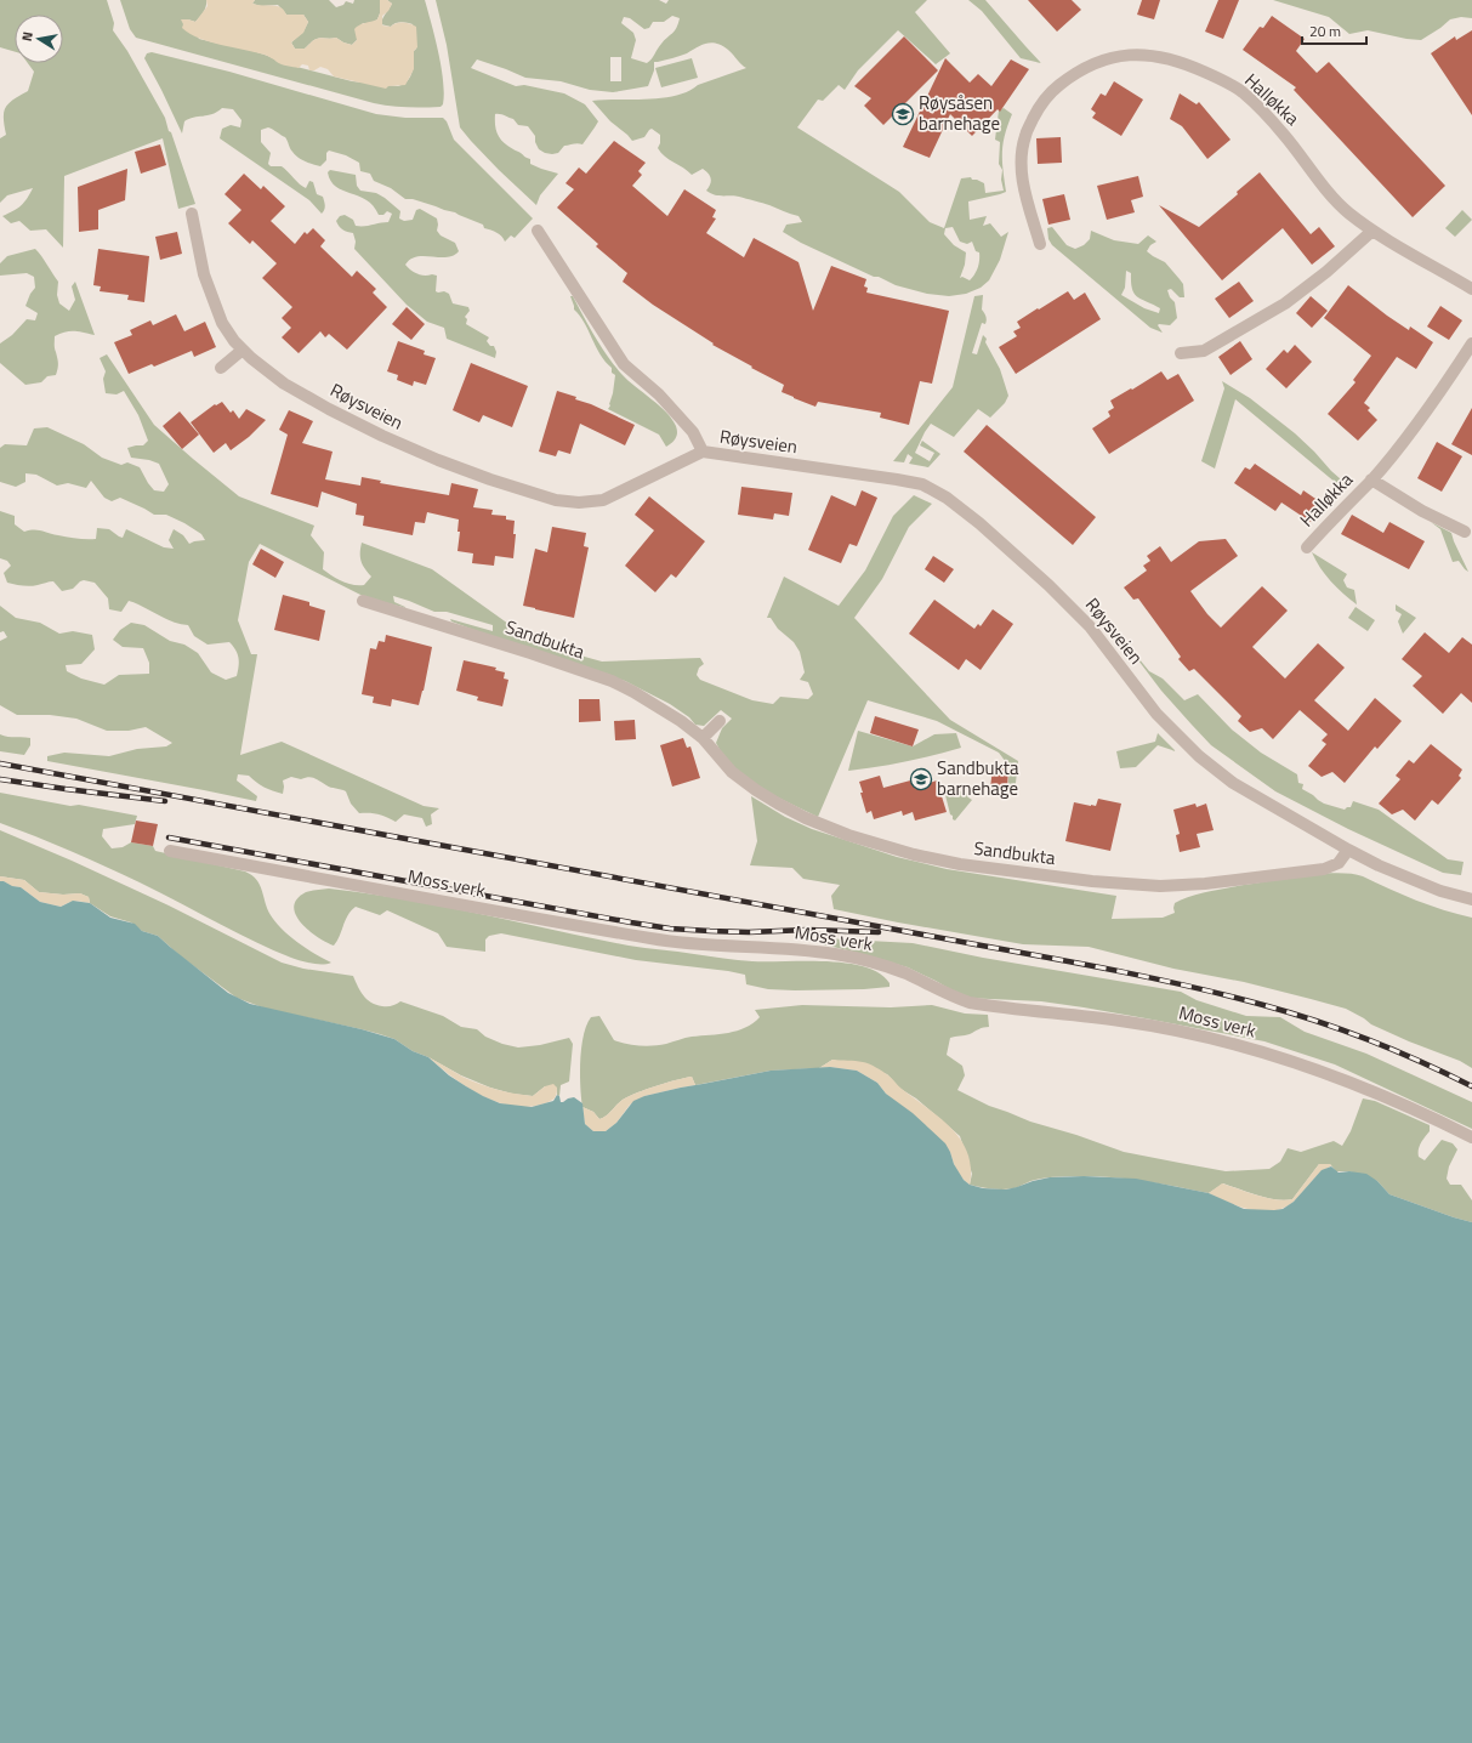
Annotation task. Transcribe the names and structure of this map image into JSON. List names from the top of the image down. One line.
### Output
{"streets":{"street":["Halløkka","Røysveien","Sandbukta","Moss verk"]},"crossings":[["Røysveien","Sandbukta"]],"places":{"school or university":["Røysåsen barnehage","Sandbukta barnehage"]},"scale_bar":"20 m","north":"left"}
